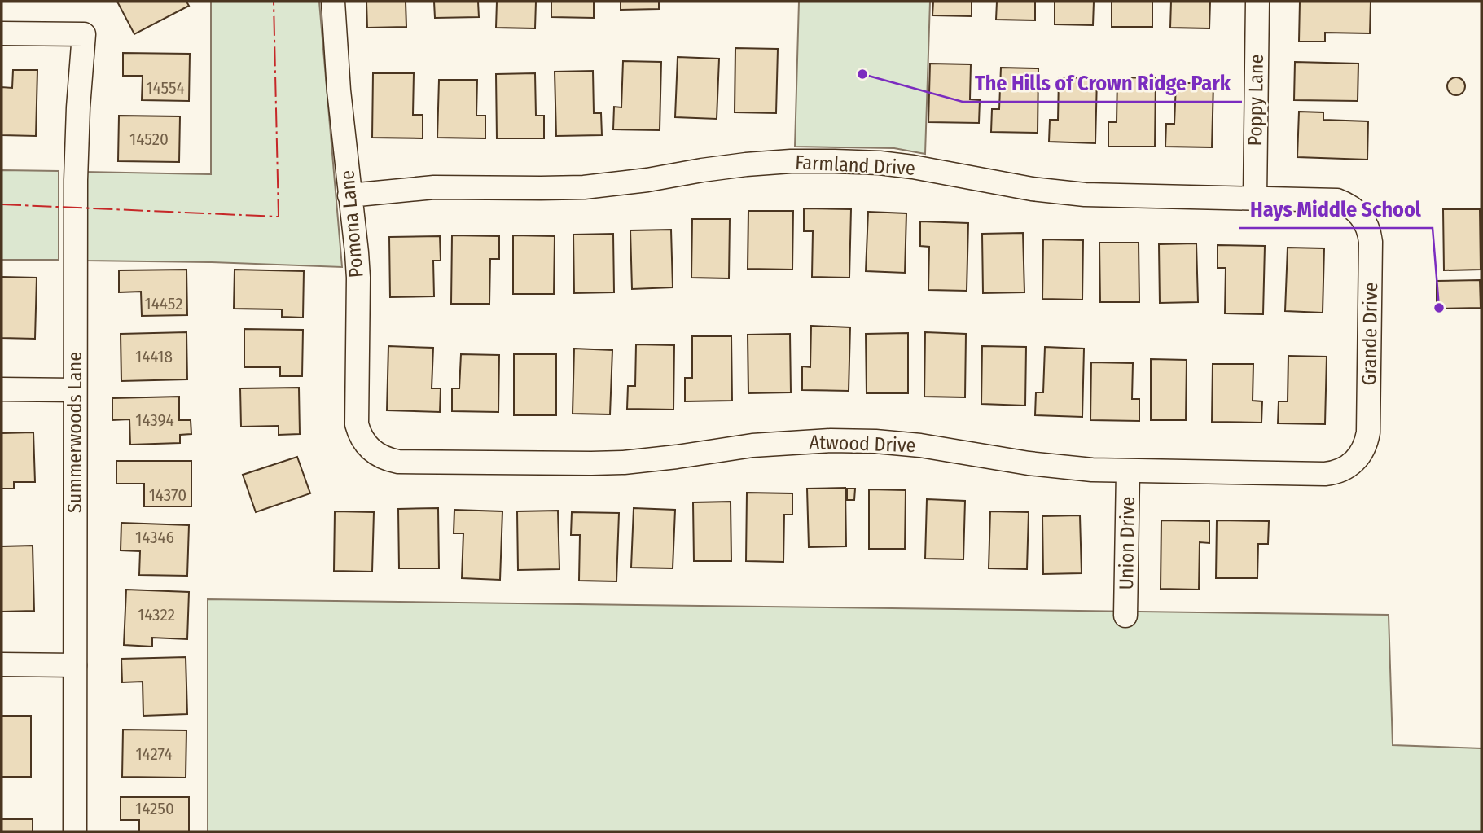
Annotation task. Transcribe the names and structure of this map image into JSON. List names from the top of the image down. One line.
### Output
{"streets":{"street":["Poppy Lane","Farmland Drive","Pomona Lane","Grande Drive","Summerwoods Lane","Atwood Drive","Union Drive"]},"crossings":[["Poppy Lane","Farmland Drive"],["Farmland Drive","Pomona Lane"],["Farmland Drive","Grande Drive"],["Pomona Lane","Atwood Drive"],["Grande Drive","Atwood Drive"],["Atwood Drive","Union Drive"]],"places":["The Hills of Crown Ridge Park","Hays Middle School"],"house_numbers":["14554","14520","14452","14418","14394","14370","14346","14322","14274","14250"]}
